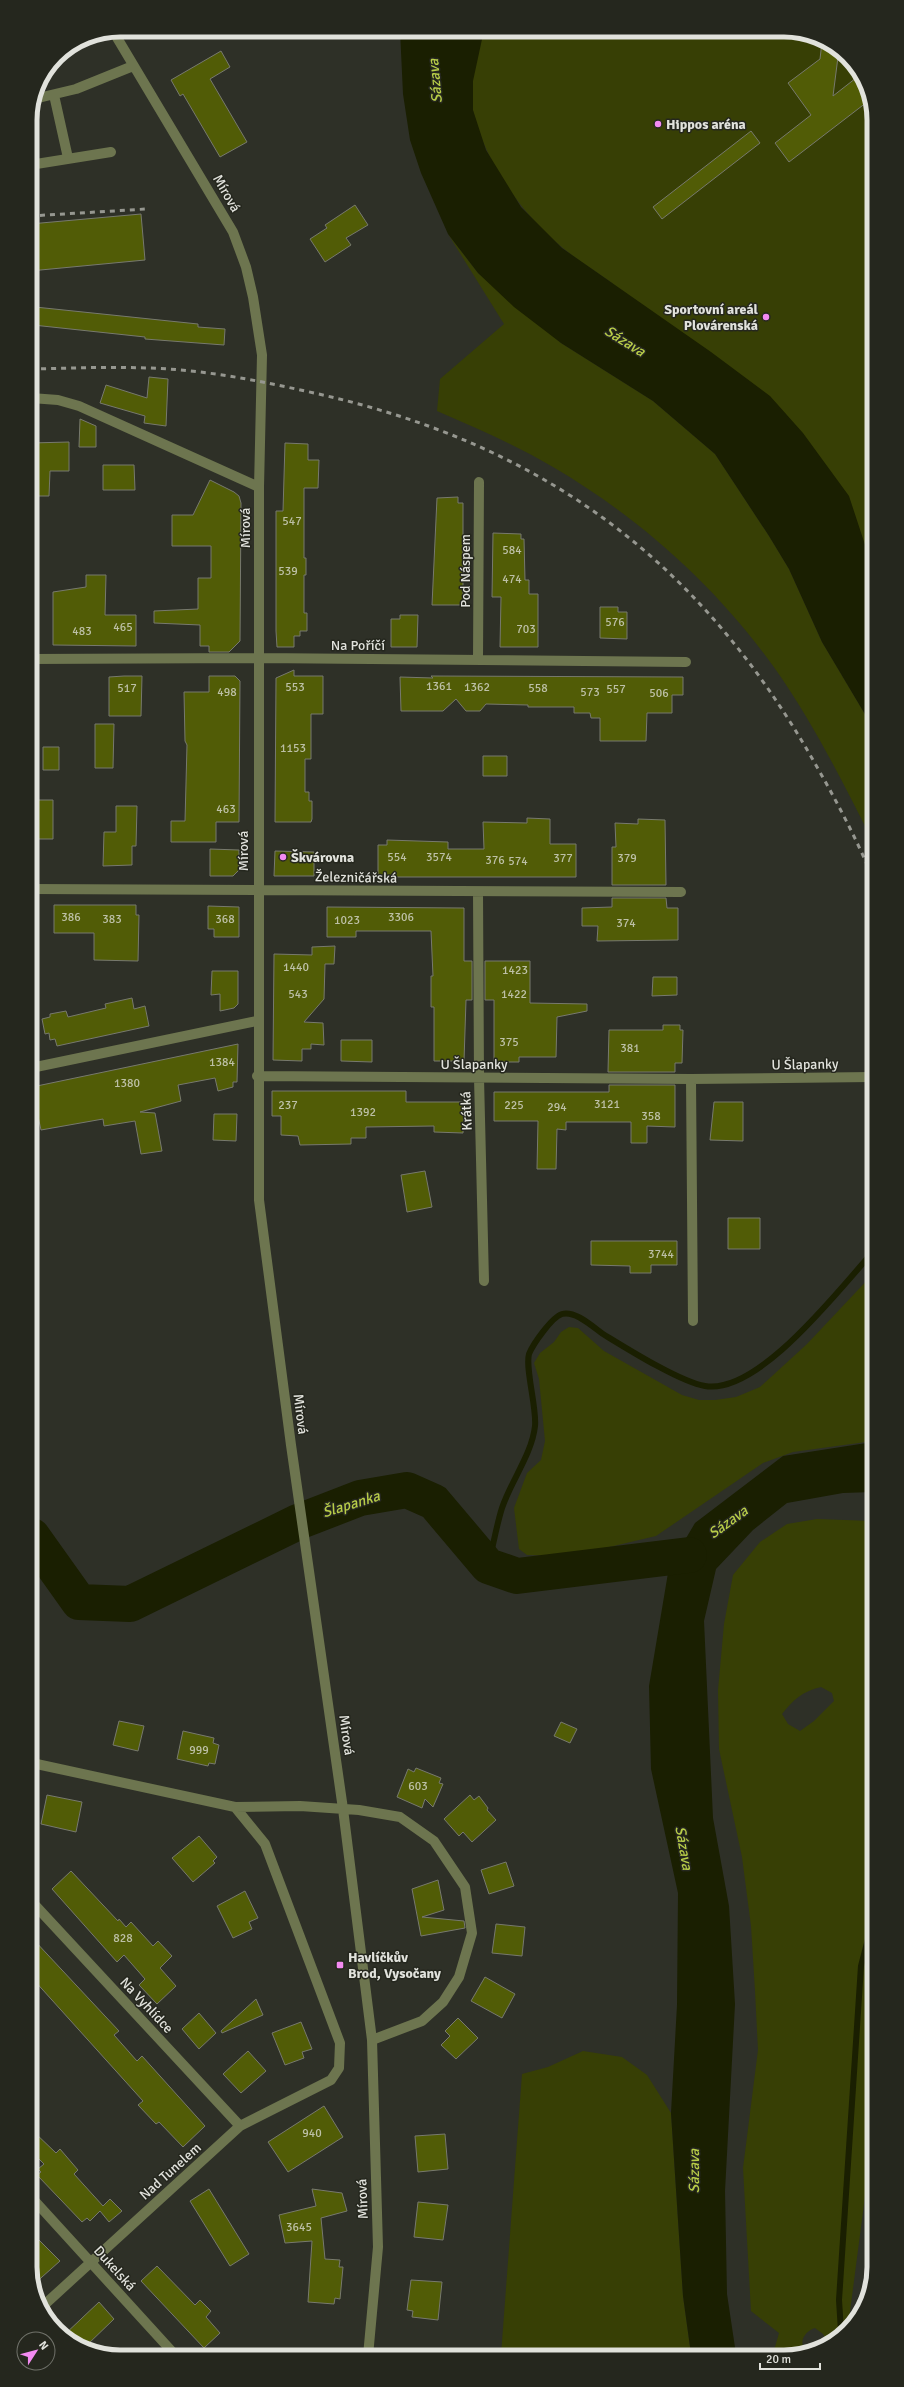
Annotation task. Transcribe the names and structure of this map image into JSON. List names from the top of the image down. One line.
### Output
{"streets":{"street":["Mírová","Pod Náspem","Na Poříčí","Železničářská","U Šlapanky","Krátká","Na Vyhlídce","Nad Tunelem","Dukelská"]},"crossings":[["Mírová","Na Poříčí"],["Mírová","Železničářská"],["Mírová","U Šlapanky"],["Pod Náspem","Na Poříčí"],["Železničářská","Krátká"],["U Šlapanky","Krátká"],["Na Vyhlídce","Nad Tunelem"],["Nad Tunelem","Dukelská"]],"water":["Sázava","Šlapanka"],"places":{"other":["Hippos aréna","Sportovní areál Plovárenská","Škvárovna"],"transit":["Havlíčkův Brod, Vysočany"]},"house_numbers":["547","584","539","474","576","465","703","483","1361","553","1362","517","558","557","498","573","506","1153","463","554","3574","377","379","376","574","386","3306","383","368","1023","374","1440","1423","543","1422","375","381","1384","1380","3121","237","225","294","1392","358","3744","999","603","828","940","3645"],"scale_bar":"20 m","north":"top right"}
